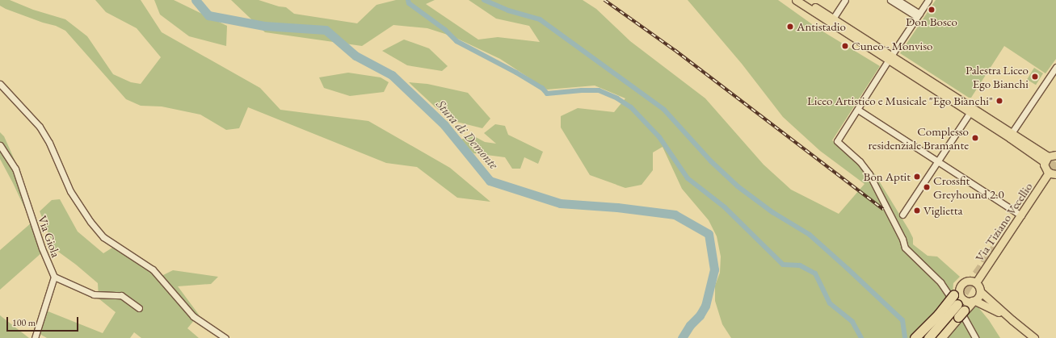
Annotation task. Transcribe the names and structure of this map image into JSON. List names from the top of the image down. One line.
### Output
{"streets":{"main road":["Via Tiziano Vecellio"],"street":["Via Giola"]},"water":["Stura di Demonte"],"places":["Don Bosco","Antistadio","Cuneo - Monviso","Palestra Liceo Ego Bianchi","Liceo Artistico e Musicale \"Ego Bianchi\"","Complesso residenziale Bramante","Bon Aptit","Crossfit Greyhound 2.0","Viglietta"],"scale_bar":"100 m"}
